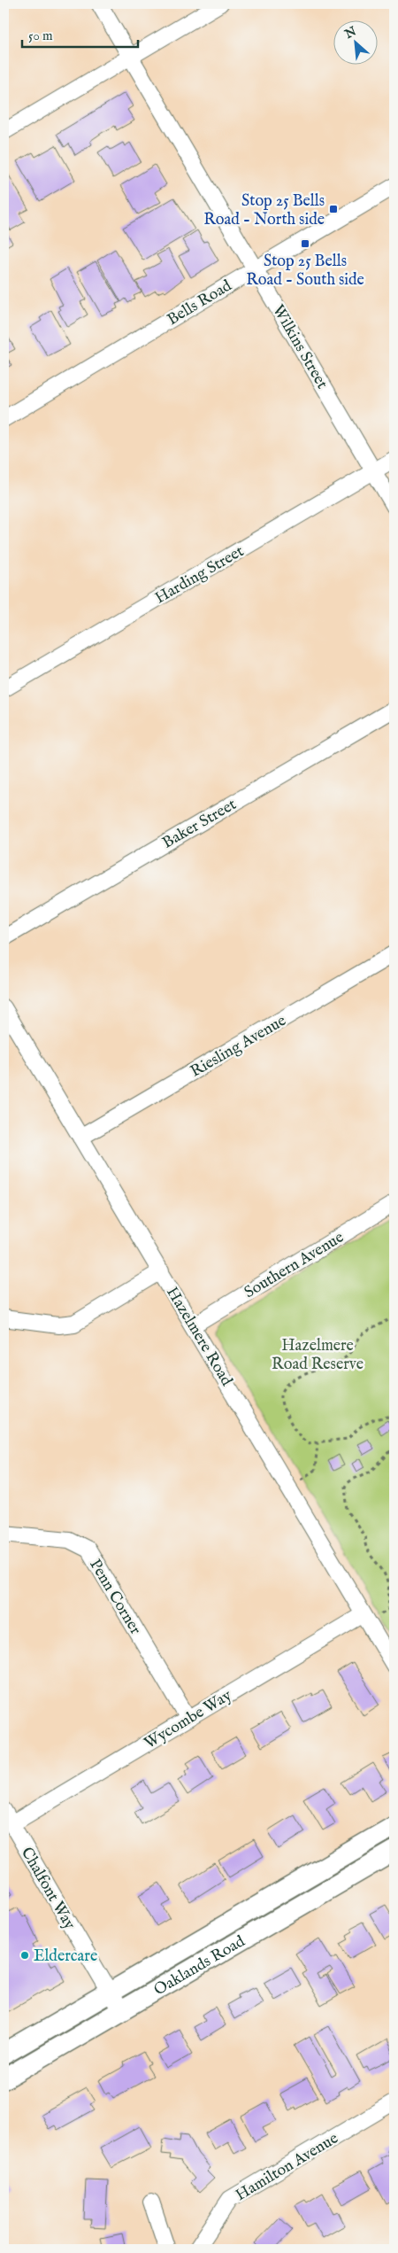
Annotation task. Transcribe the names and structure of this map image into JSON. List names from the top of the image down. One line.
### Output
{"streets":{"main road":["Oaklands Road"],"street":["Bells Road","Wilkins Street","Harding Street","Baker Street","Riesling Avenue","Southern Avenue","Hazelmere Road","Penn Corner","Wycombe Way","Chalfont Way","Hamilton Avenue"]},"crossings":[["Bells Road","Wilkins Street"],["Wilkins Street","Harding Street"],["Riesling Avenue","Hazelmere Road"],["Southern Avenue","Hazelmere Road"],["Hazelmere Road","Wycombe Way"],["Penn Corner","Wycombe Way"],["Wycombe Way","Chalfont Way"],["Chalfont Way","Oaklands Road"]],"parks":["Hazelmere Road Reserve"],"places":{"transit":["Stop 25 Bells Road - North side","Stop 25 Bells Road - South side"],"other":["Eldercare"]},"scale_bar":"50 m","north":"top left"}
